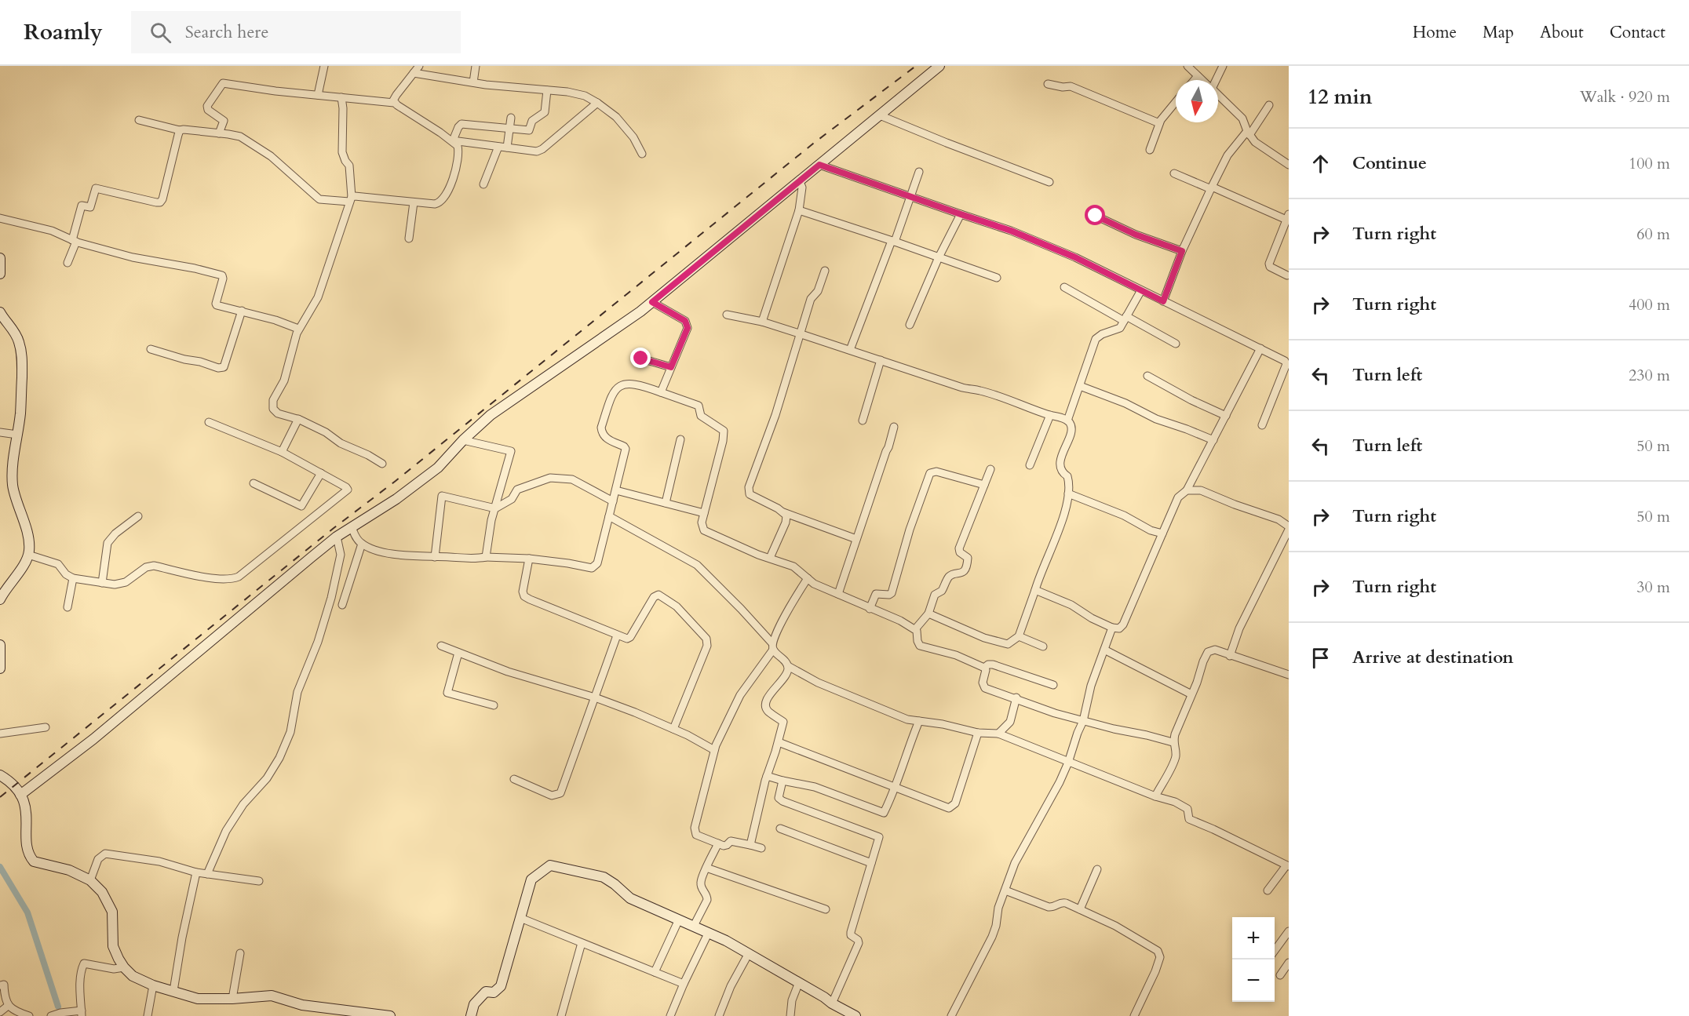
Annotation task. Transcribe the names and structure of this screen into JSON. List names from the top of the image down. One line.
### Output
{"north":"bottom","page":{"header":"Roamly","search":"Search here","nav":["Home","Map","About","Contact"],"heading":["12 min","Walk · 920 m"],"list":[["Continue","100 m"],["Turn right","60 m"],["Turn right","400 m"],["Turn left","230 m"],["Turn left","50 m"],["Turn right","50 m"],["Turn right","30 m"],"Arrive at destination"],"map_buttons":["+","−"]}}
